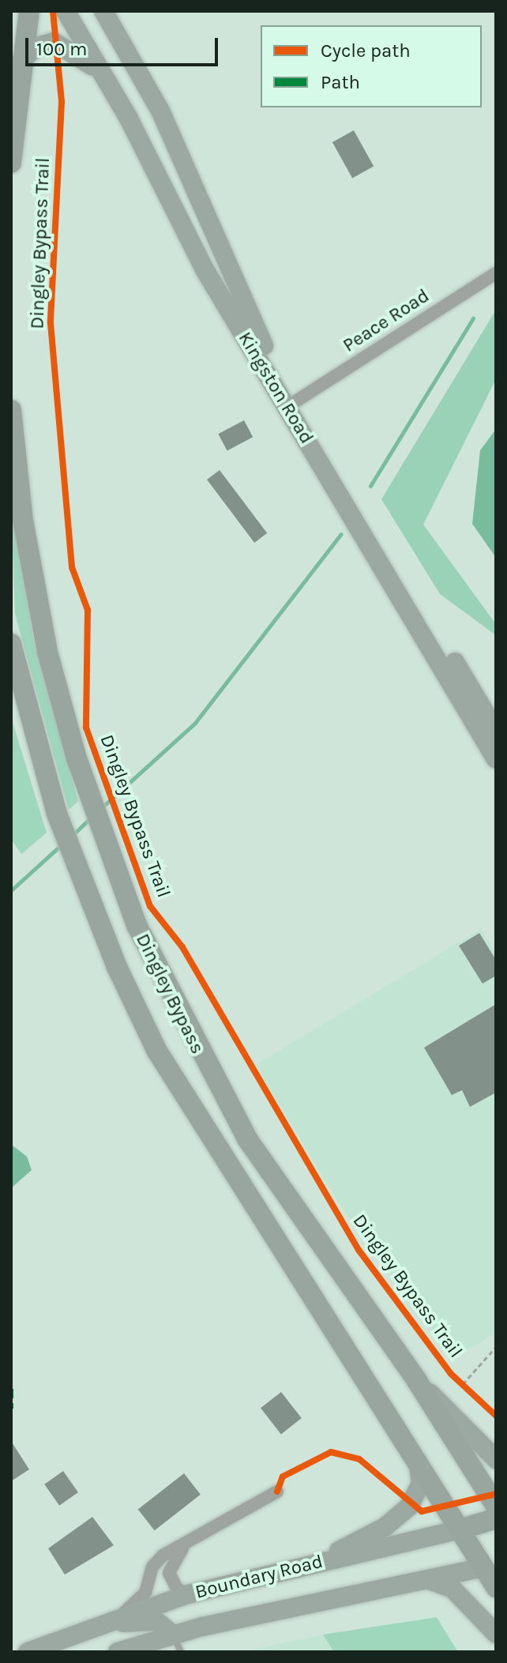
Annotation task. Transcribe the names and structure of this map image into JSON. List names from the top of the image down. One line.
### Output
{"streets":{"highway":["Dingley Bypass","Boundary Road"],"main road":["Kingston Road"],"street":["Peace Road"],"cycle path":["Dingley Bypass Trail"]},"crossings":[["Peace Road","Kingston Road"],["Dingley Bypass","Boundary Road"]],"legend":["Cycle path","Path"],"scale_bar":"100 m"}
